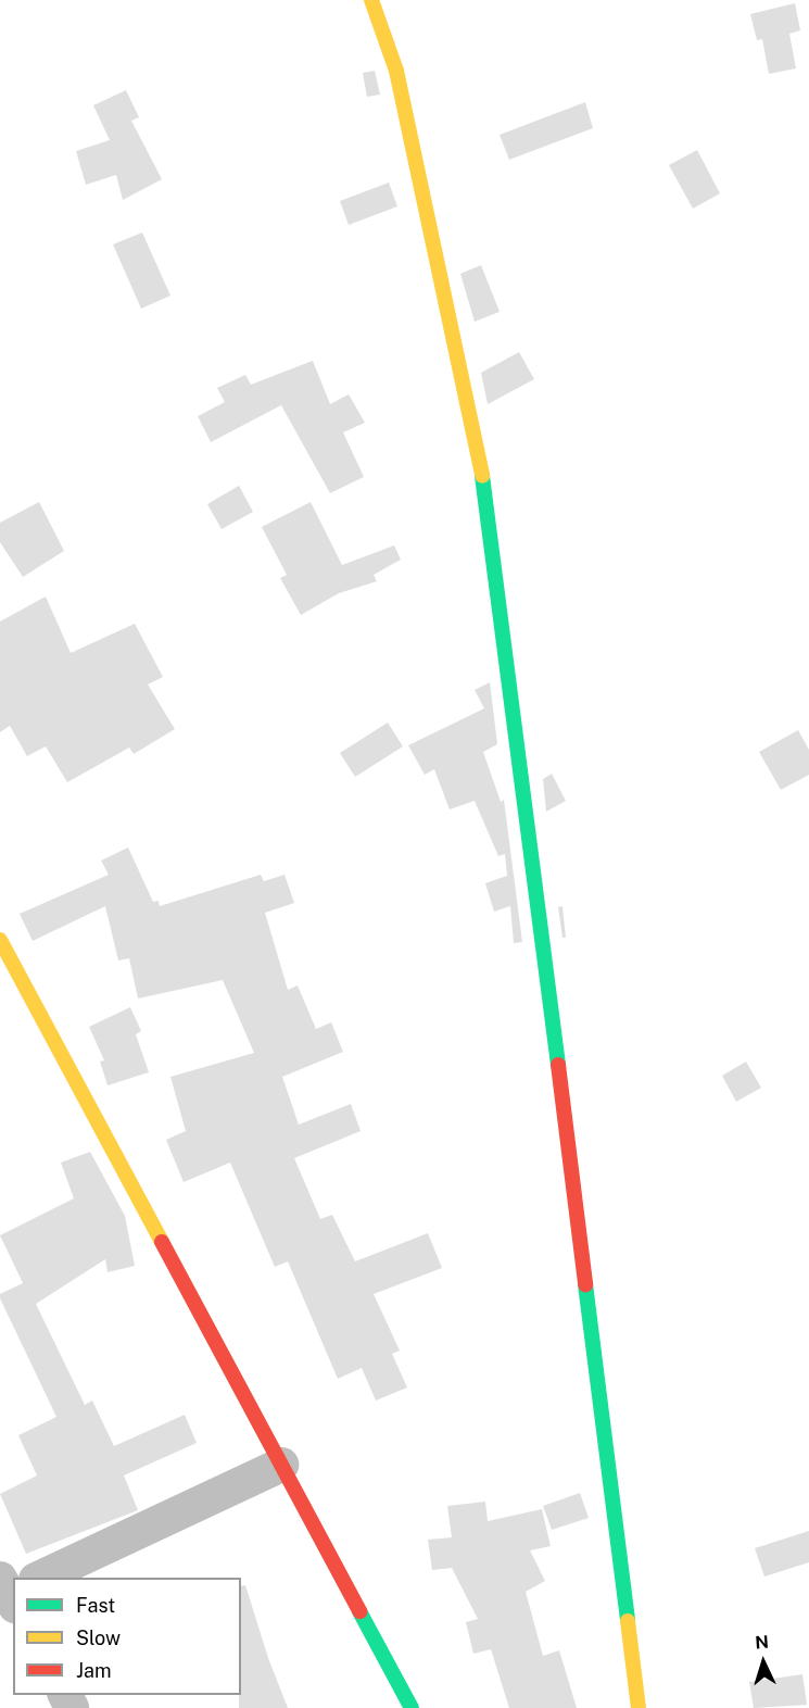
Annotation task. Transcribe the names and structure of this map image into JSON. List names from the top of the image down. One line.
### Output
{"legend":["Fast","Slow","Jam"],"north":"top"}
